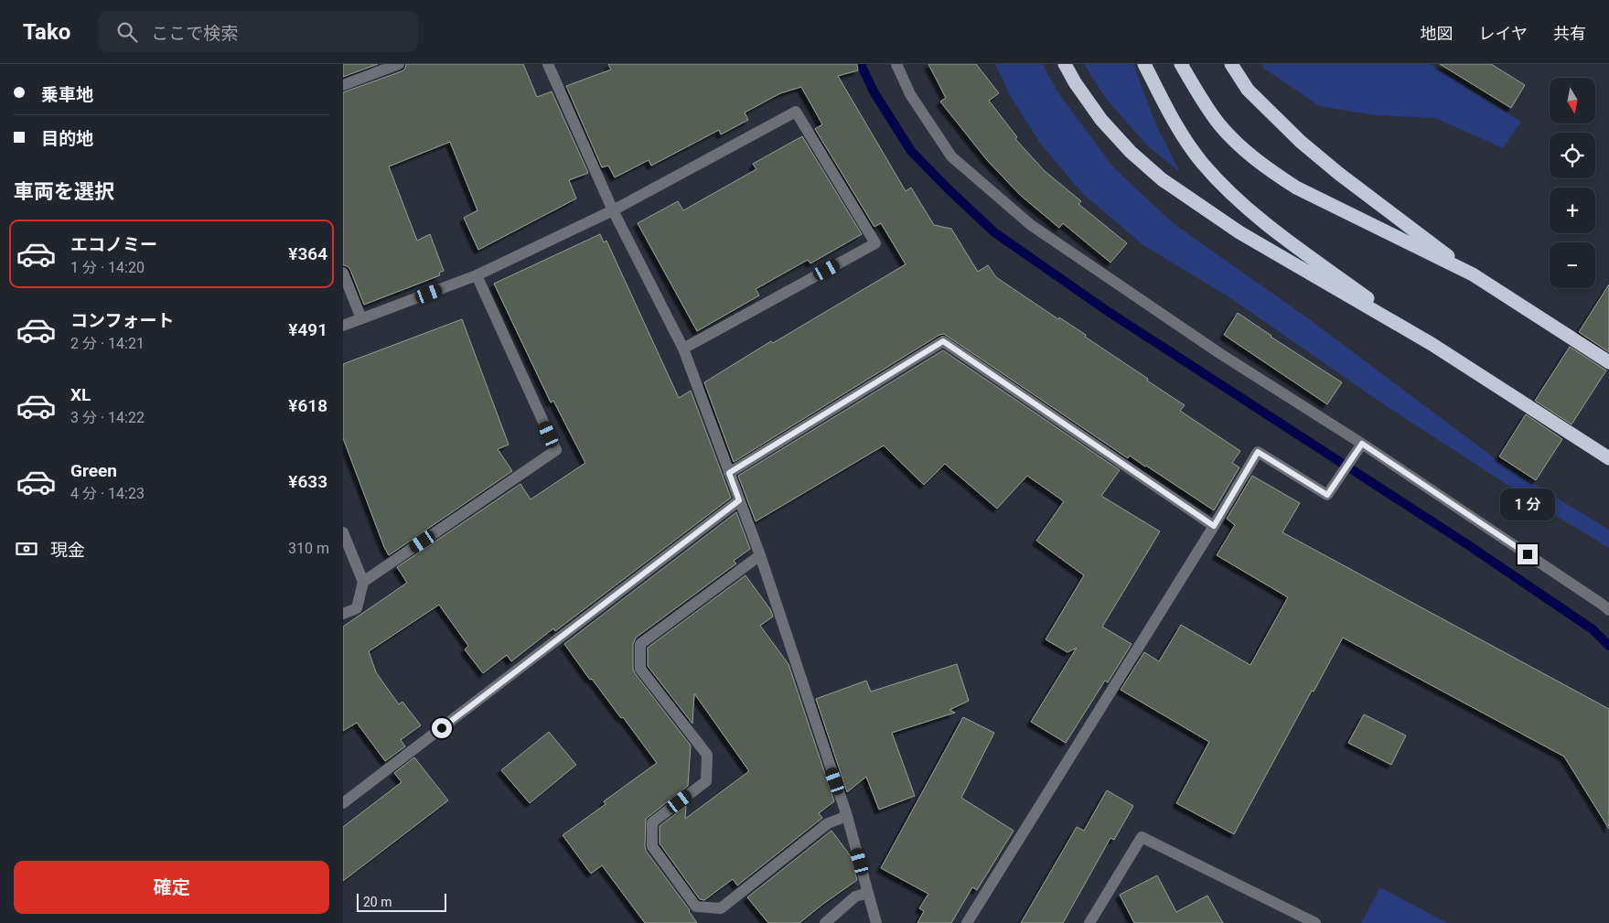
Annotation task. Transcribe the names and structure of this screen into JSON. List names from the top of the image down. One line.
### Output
{"scale_bar":"20 m","north":"bottom","page":{"header":"Tako","search":"ここで検索","nav":["地図","レイヤ","共有"],"banner":["乗車地","目的地"],"map_buttons":["+","−"],"heading":"車両を選択","list":[{"name":"エコノミー","note":"1 分 · 14:20","value":"¥364"},{"name":"コンフォート","note":"2 分 · 14:21","value":"¥491"},{"name":"XL","note":"3 分 · 14:22","value":"¥618"},{"name":"Green","note":"4 分 · 14:23","value":"¥633"}],"bubble":"1 分","pay":["現金","310 m"],"buttons":"確定","scale":"20 m"}}
